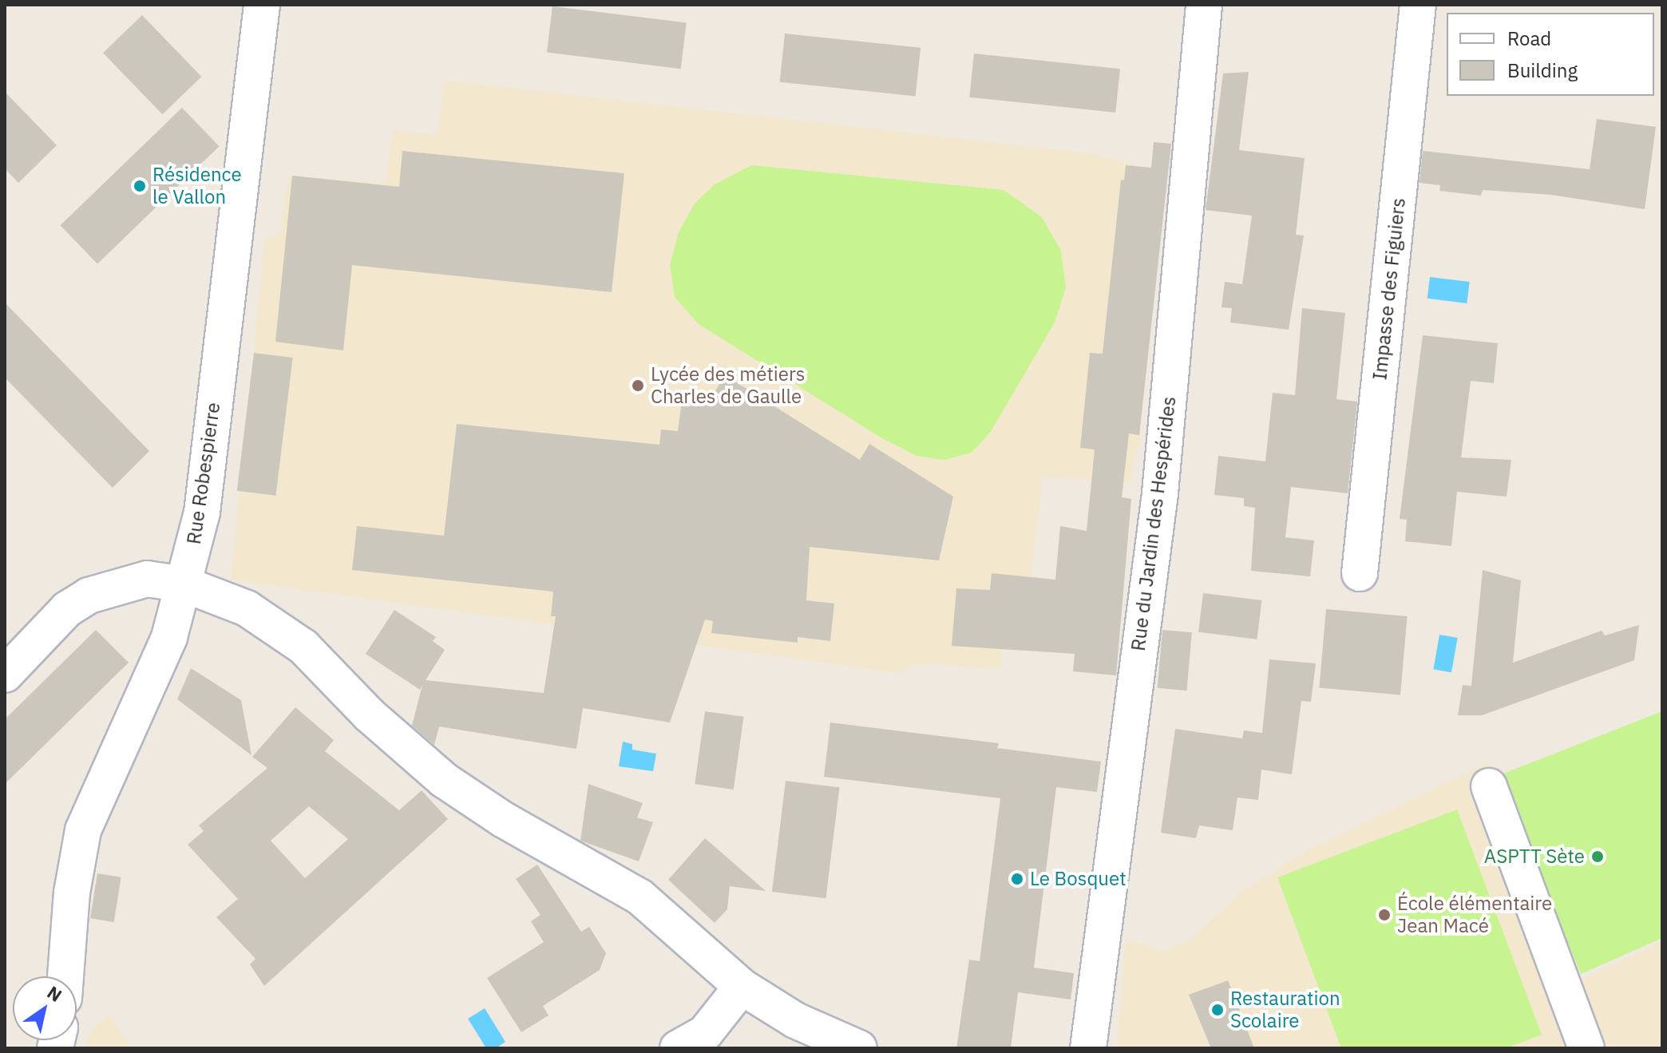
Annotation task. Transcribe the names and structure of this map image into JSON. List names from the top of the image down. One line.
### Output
{"streets":{"street":["Impasse des Figuiers","Rue Robespierre","Rue du Jardin des Hespérides"]},"places":["Résidence le Vallon","Lycée des métiers Charles de Gaulle","ASPTT Sète","Le Bosquet","École élémentaire Jean Macé","Restauration Scolaire"],"legend":["Road","Building"],"north":"top right"}
